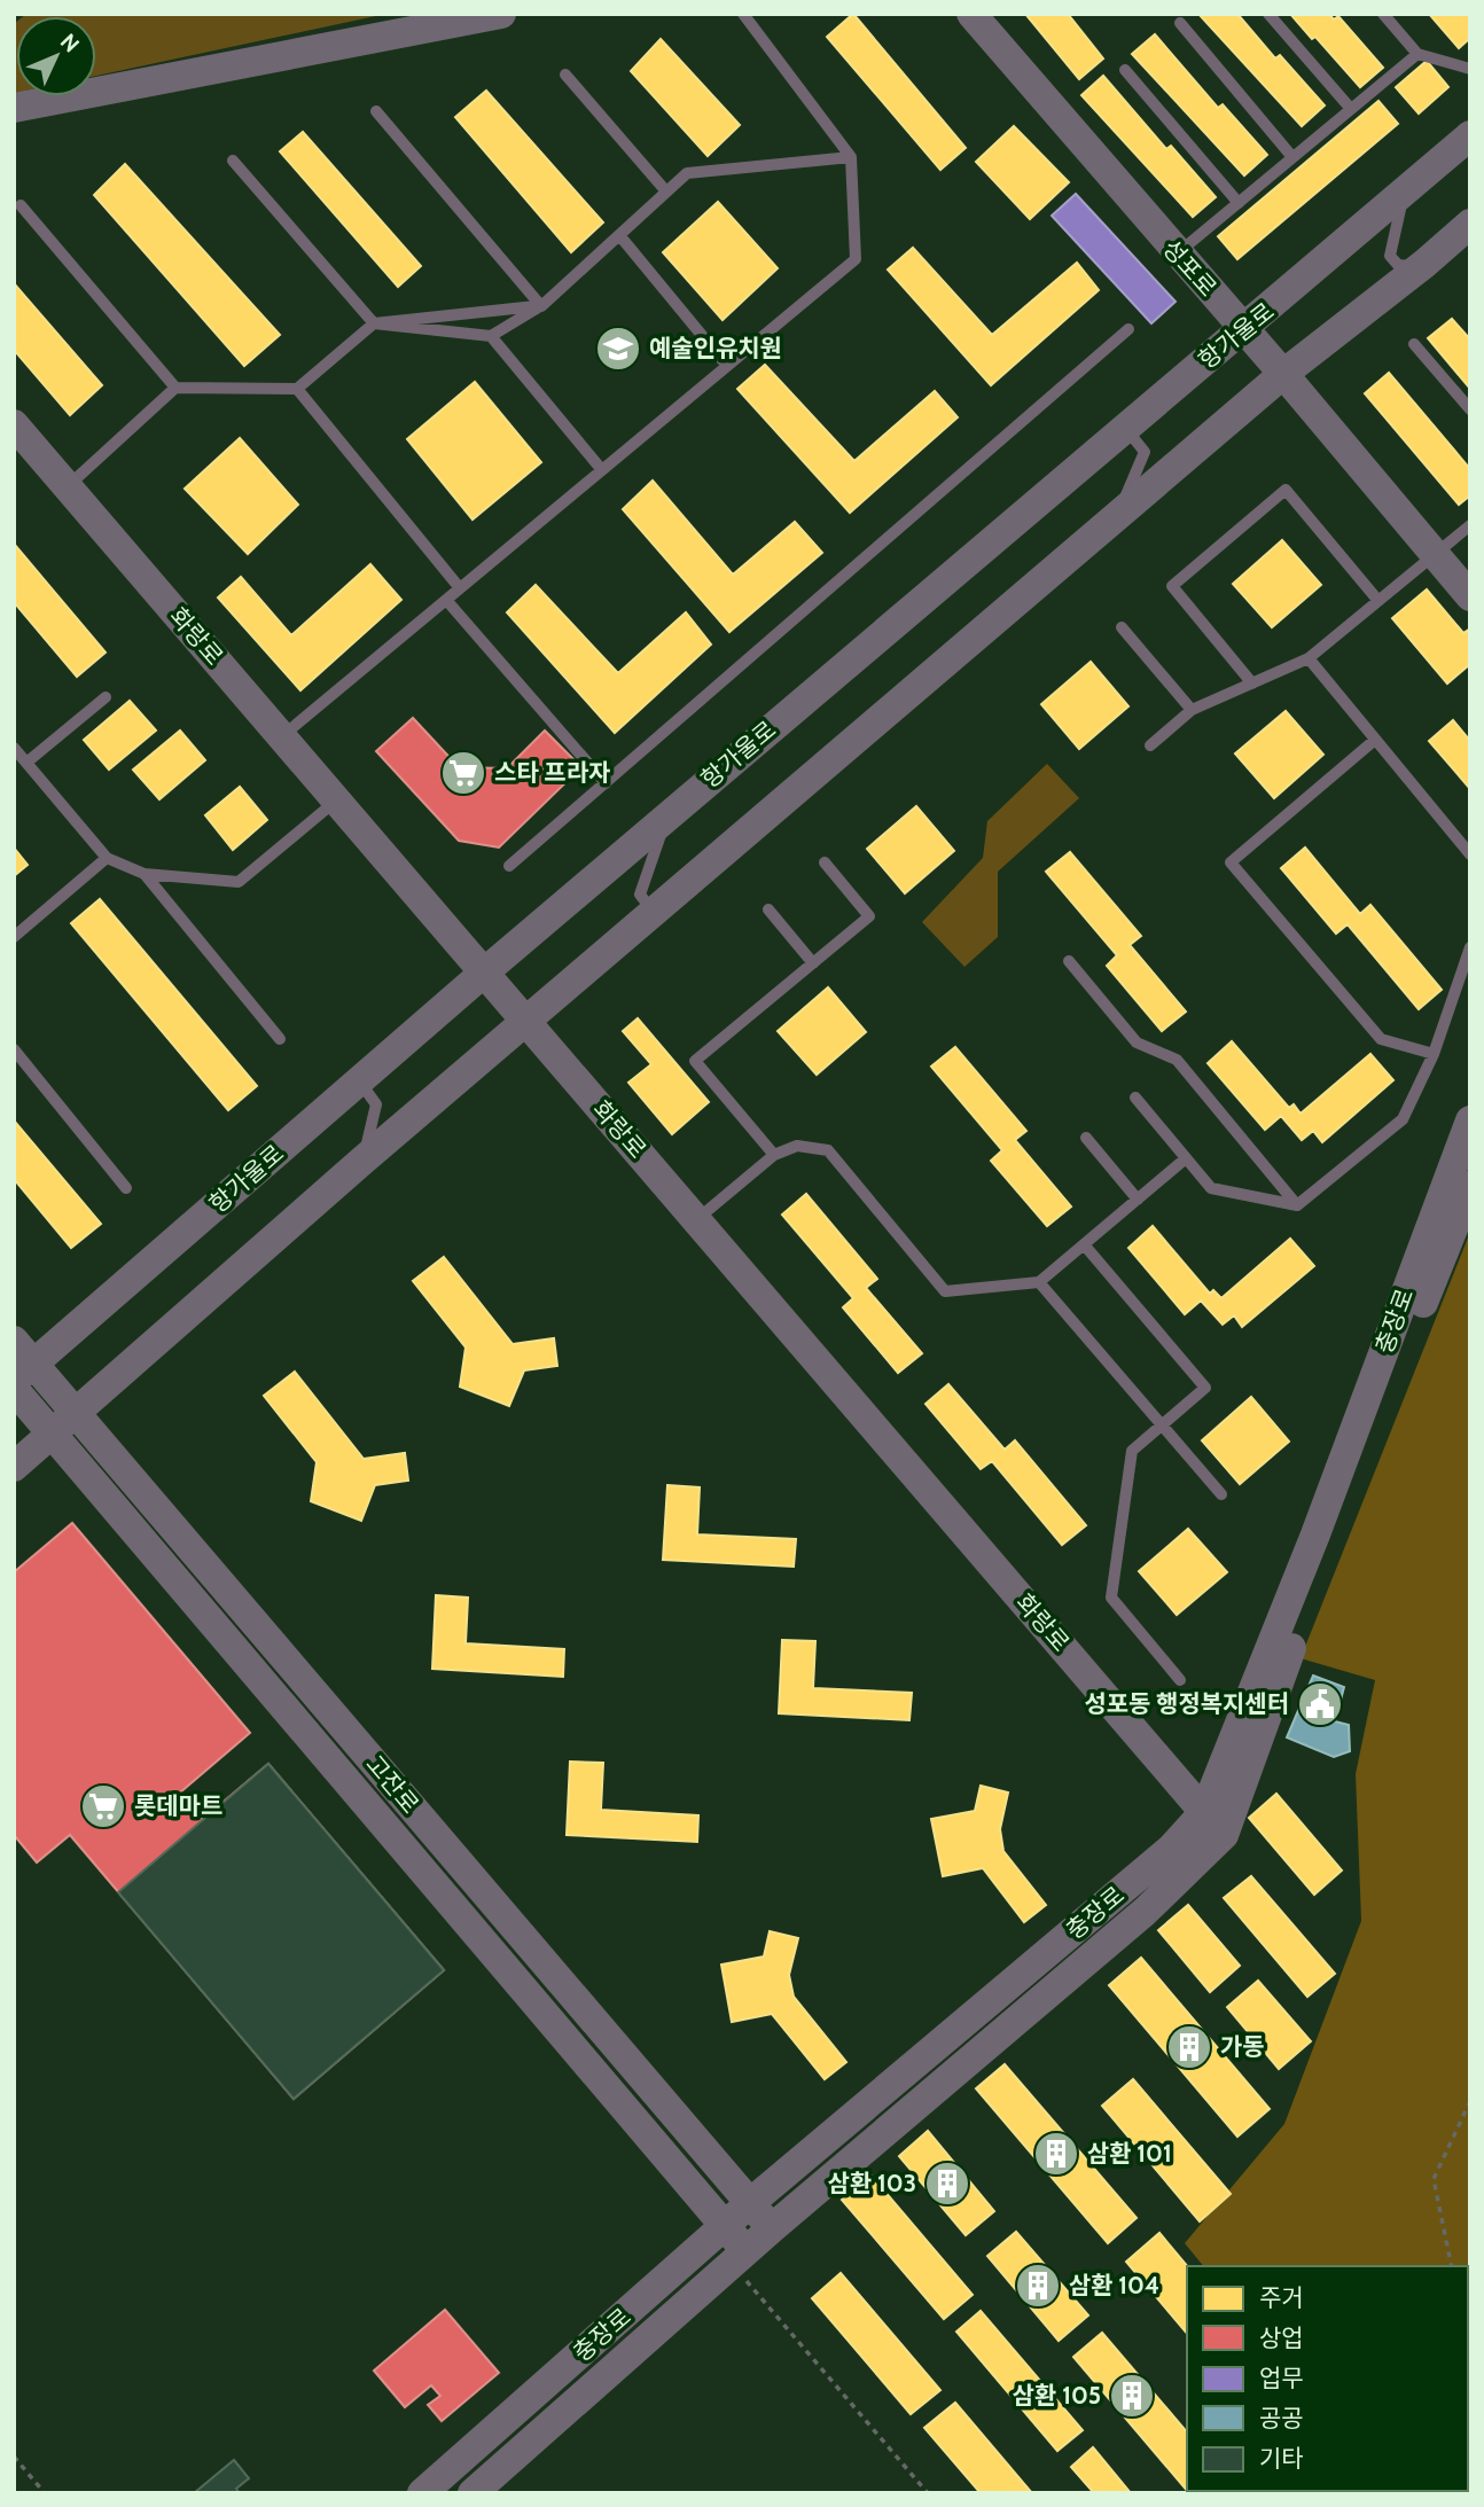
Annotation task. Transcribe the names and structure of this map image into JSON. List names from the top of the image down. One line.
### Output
{"streets":{"street":["성포로","항가울로","화랑로","충장로","고잔로"]},"crossings":[["성포로","항가울로"],["항가울로","화랑로"],["항가울로","고잔로"],["화랑로","충장로"],["충장로","고잔로"]],"places":{"school or university":["예술인유치원"],"supermarket":["스타 프라자","롯데마트"],"public building":["성포동 행정복지센터"],"building":["가동","삼환 101","삼환 103","삼환 104","삼환 105"]},"legend":["주거","상업","업무","공공","기타"],"north":"top right"}
